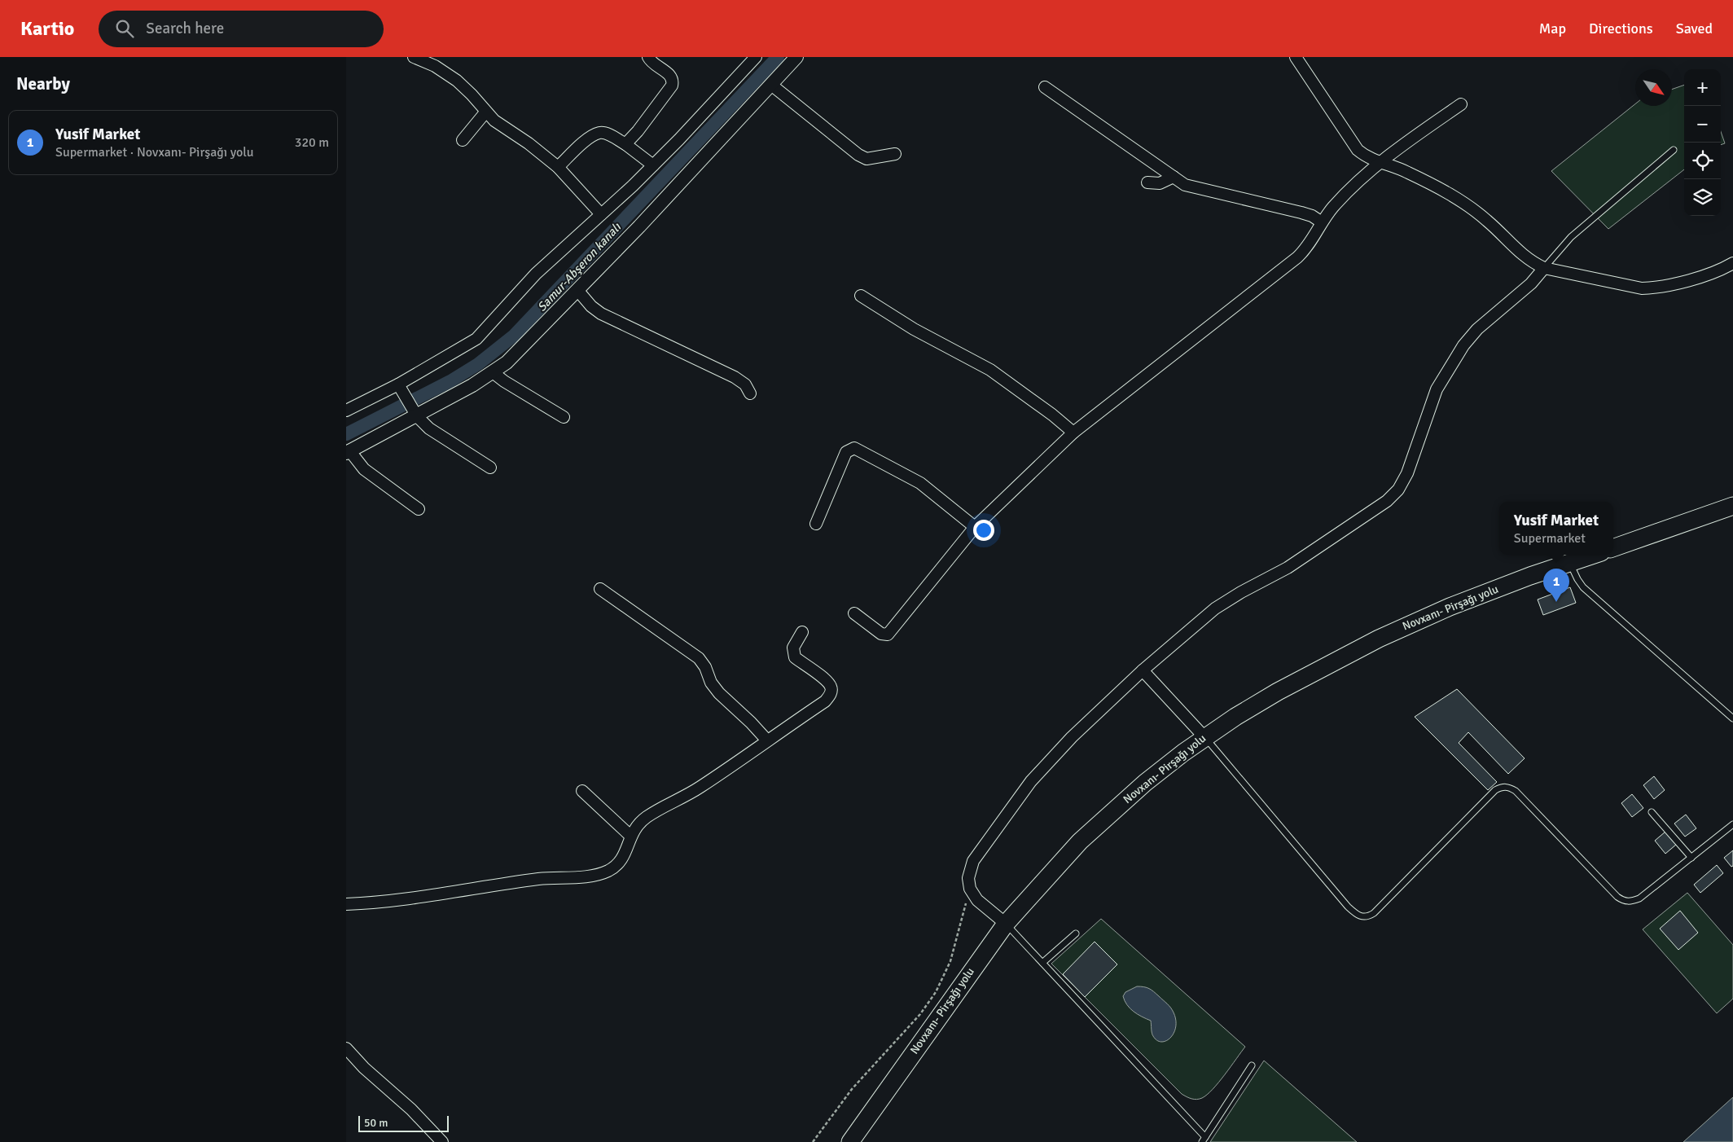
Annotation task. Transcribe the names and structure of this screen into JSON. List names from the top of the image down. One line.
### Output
{"streets":{"main road":["Novxanı- Pirşağı yolu"]},"water":["Samur-Abşeron kanalı"],"scale_bar":"50 m","north":"bottom right","page":{"header":"Kartio","search":"Search here","nav":["Map","Directions","Saved"],"heading":"Nearby","map_buttons":["+","−"],"list":[{"mark":"1","name":"Yusif Market","note":"Supermarket · Novxanı- Pirşağı yolu","value":"320 m"}],"popup":["Yusif Market","Supermarket"],"pins":"1","scale":"50 m"}}
